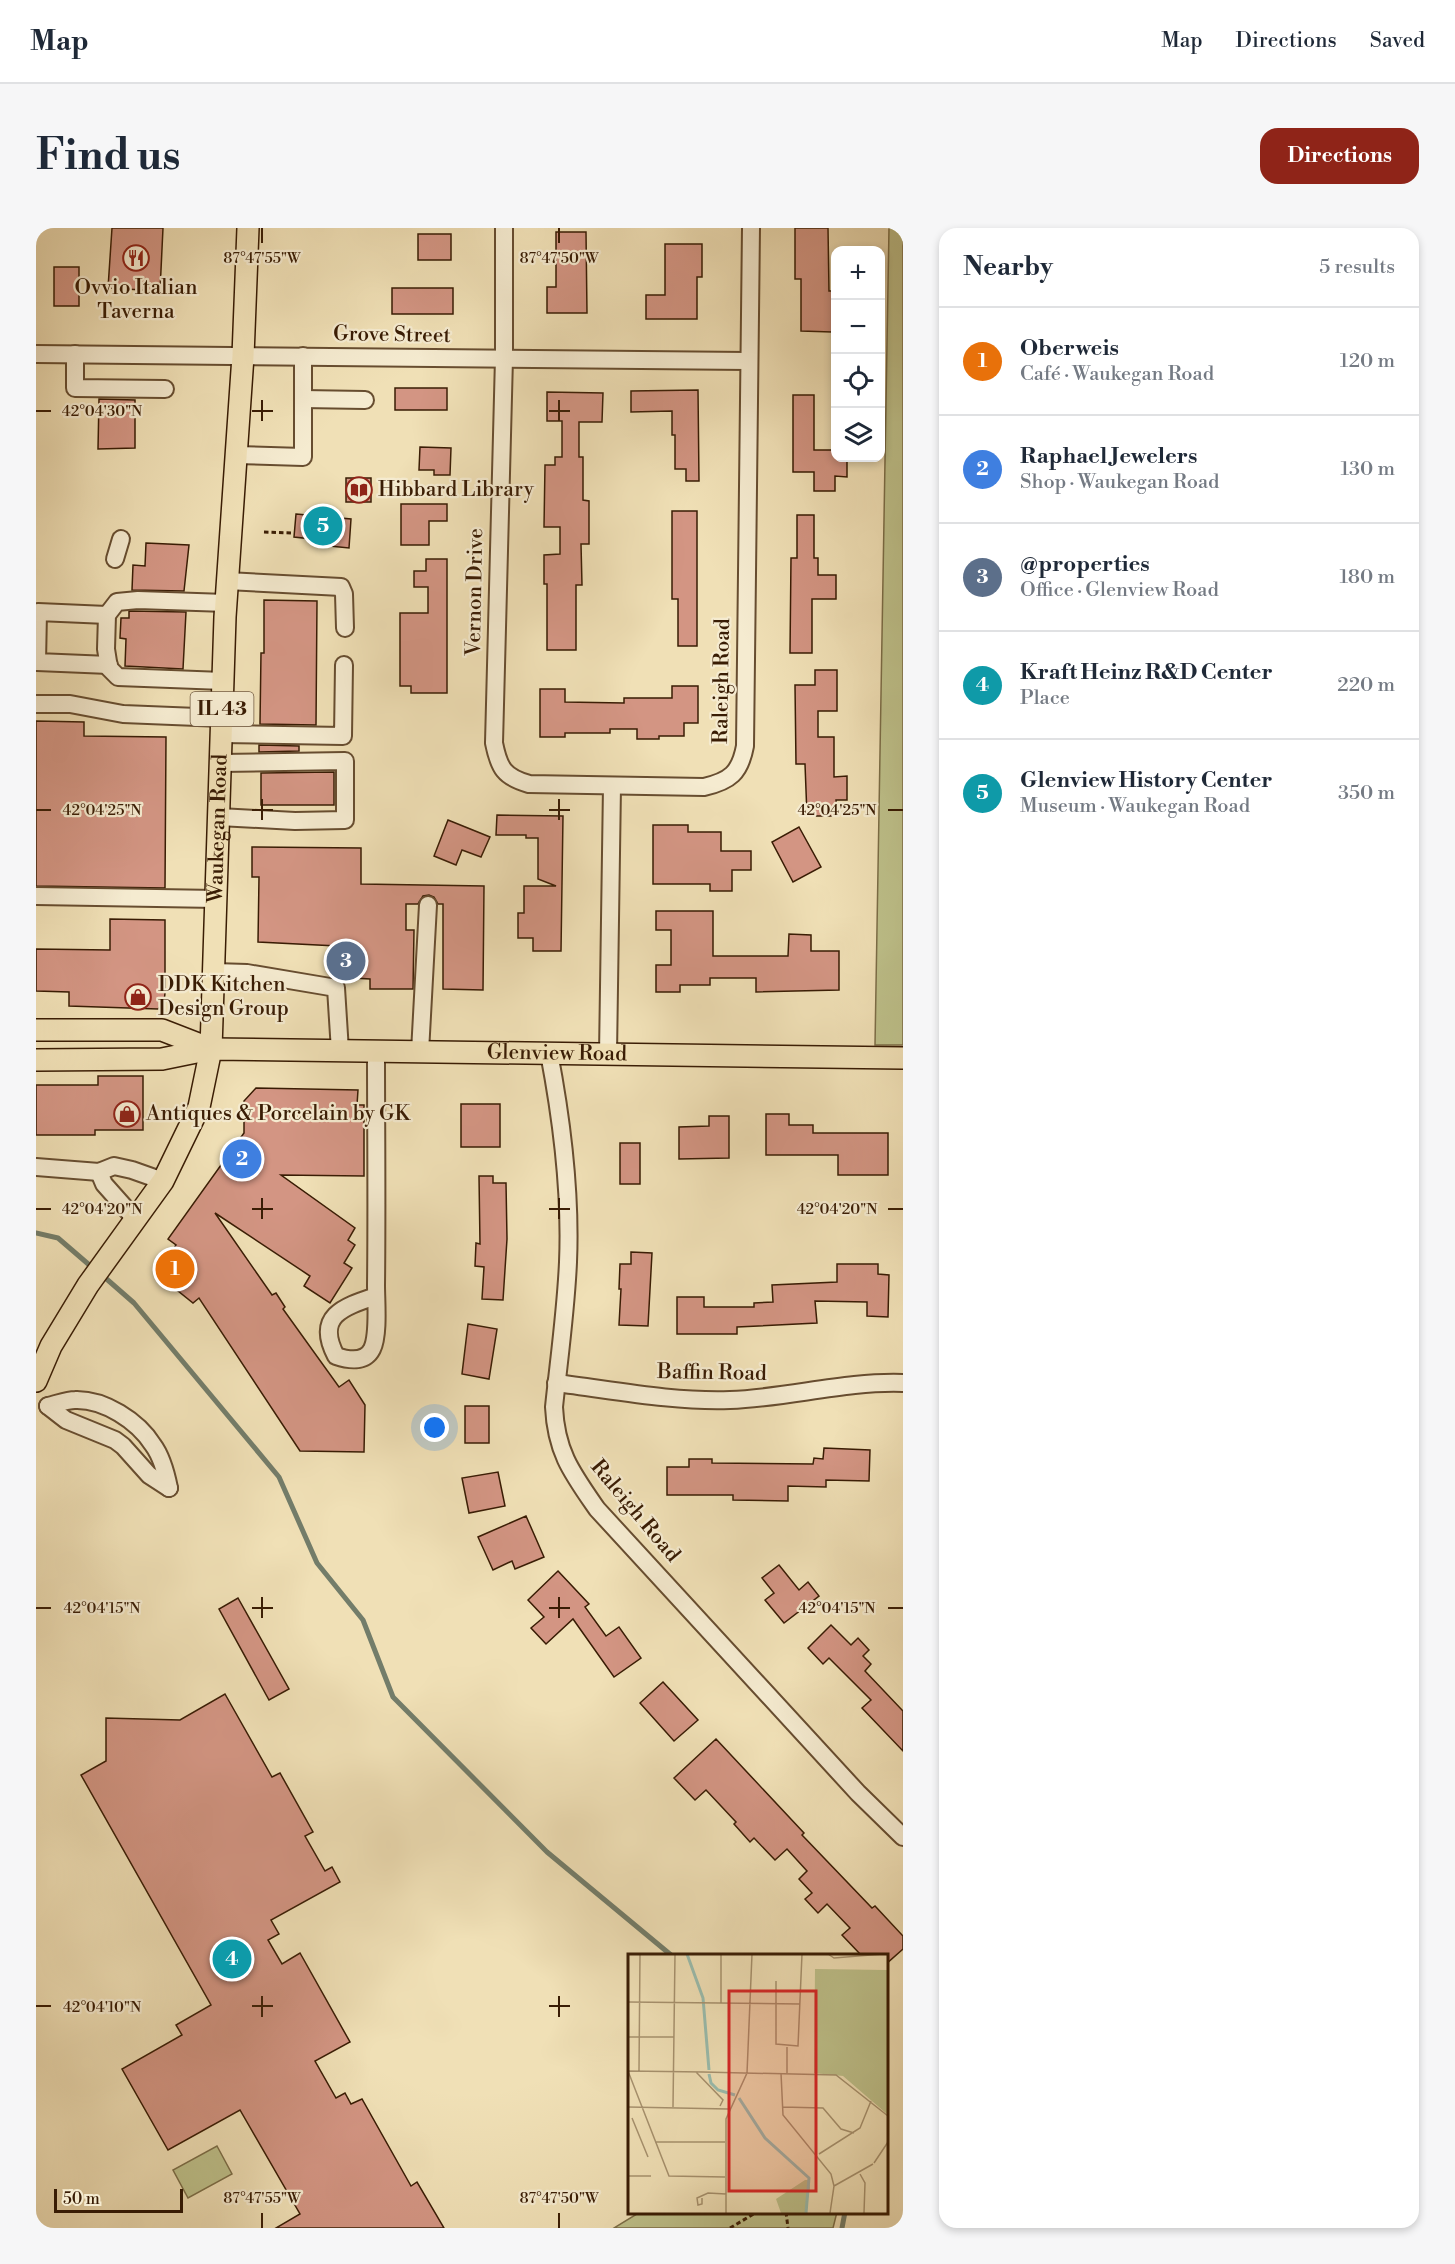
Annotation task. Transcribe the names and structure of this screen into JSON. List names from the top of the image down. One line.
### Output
{"streets":{"main road":["IL 43","Waukegan Road","Glenview Road"],"street":["Grove Street","Vernon Drive","Raleigh Road","Baffin Road"]},"crossings":[["Grove Street","Vernon Drive"],["Grove Street","Raleigh Road"],["Grove Street","Waukegan Road"],["Vernon Drive","Raleigh Road"],["Raleigh Road","Glenview Road"],["Raleigh Road","Baffin Road"],["Waukegan Road","Glenview Road"]],"places":{"restaurant":["Ovvio Italian Taverna"],"library":["Hibbard Library"],"shop":["DDK Kitchen Design Group","Antiques & Porcelain by GK"]},"scale_bar":"50 m","page":{"header":"Map","nav":["Map","Directions","Saved"],"buttons":"Directions","title":"Find us","heading":["Nearby","5 results"],"map_buttons":["+","−"],"list":[{"mark":"1","name":"Oberweis","note":"Café · Waukegan Road","value":"120 m"},{"mark":"2","name":"Raphael Jewelers","note":"Shop · Waukegan Road","value":"130 m"},{"mark":"3","name":"@properties","note":"Office · Glenview Road","value":"180 m"},{"mark":"4","name":"Kraft Heinz R&D Center","note":"Place","value":"220 m"},{"mark":"5","name":"Glenview History Center","note":"Museum · Waukegan Road","value":"350 m"}],"pins":["5","3","2","1","4"],"scale":"50 m"},"coordinates":["87°47'55\"W","87°47'50\"W","42°04'30\"N","42°04'25\"N","42°04'20\"N","42°04'15\"N","42°04'10\"N"]}
